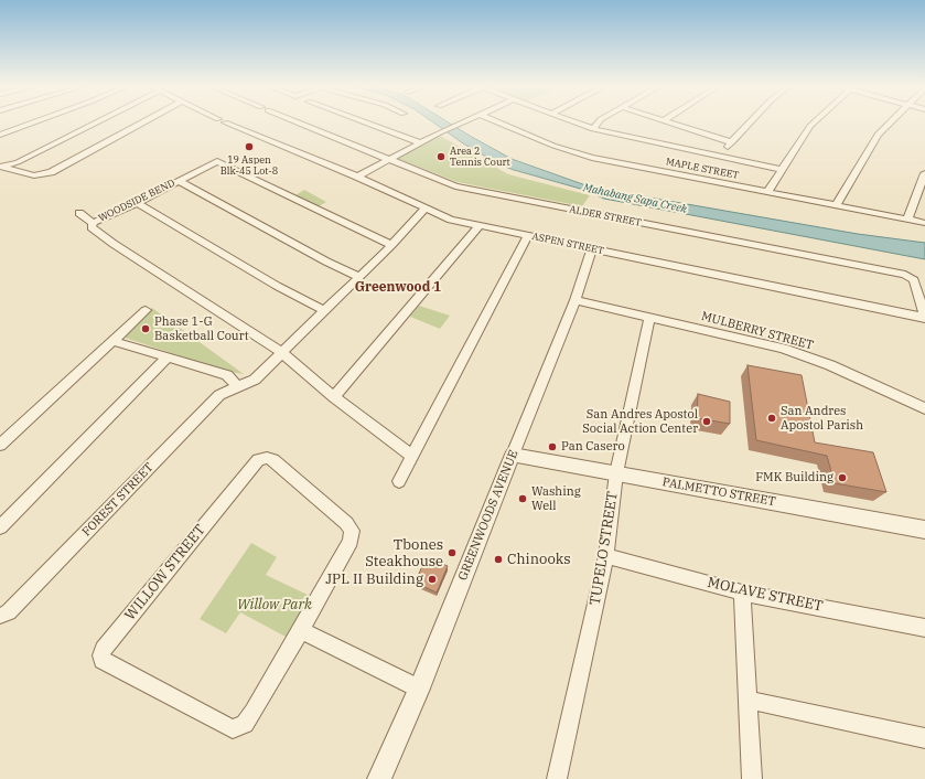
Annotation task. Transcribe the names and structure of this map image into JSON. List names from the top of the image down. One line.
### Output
{"streets":{"street":["MAPLE STREET","WOODSIDE BEND","ALDER STREET","ASPEN STREET","MULBERRY STREET","PALMETTO STREET","FOREST STREET","GREENWOODS AVENUE","TUPELO STREET","WILLOW STREET","MOLAVE STREET"]},"crossings":[["WOODSIDE BEND","FOREST STREET"],["ALDER STREET","ASPEN STREET"],["ASPEN STREET","FOREST STREET"],["ASPEN STREET","GREENWOODS AVENUE"],["MULBERRY STREET","GREENWOODS AVENUE"],["MULBERRY STREET","TUPELO STREET"],["PALMETTO STREET","GREENWOODS AVENUE"],["PALMETTO STREET","TUPELO STREET"],["TUPELO STREET","MOLAVE STREET"]],"districts":["Greenwood 1"],"water":["Mahabang Sapa Creek"],"parks":["Willow Park"],"places":["19 Aspen Blk-45 Lot-8","Area 2 Tennis Court","Phase 1-G Basketball Court","San Andres Apostol Parish","San Andres Apostol Social Action Center","Pan Casero","FMK Building","Washing Well","Tbones Steakhouse","Chinooks","JPL II Building"]}
